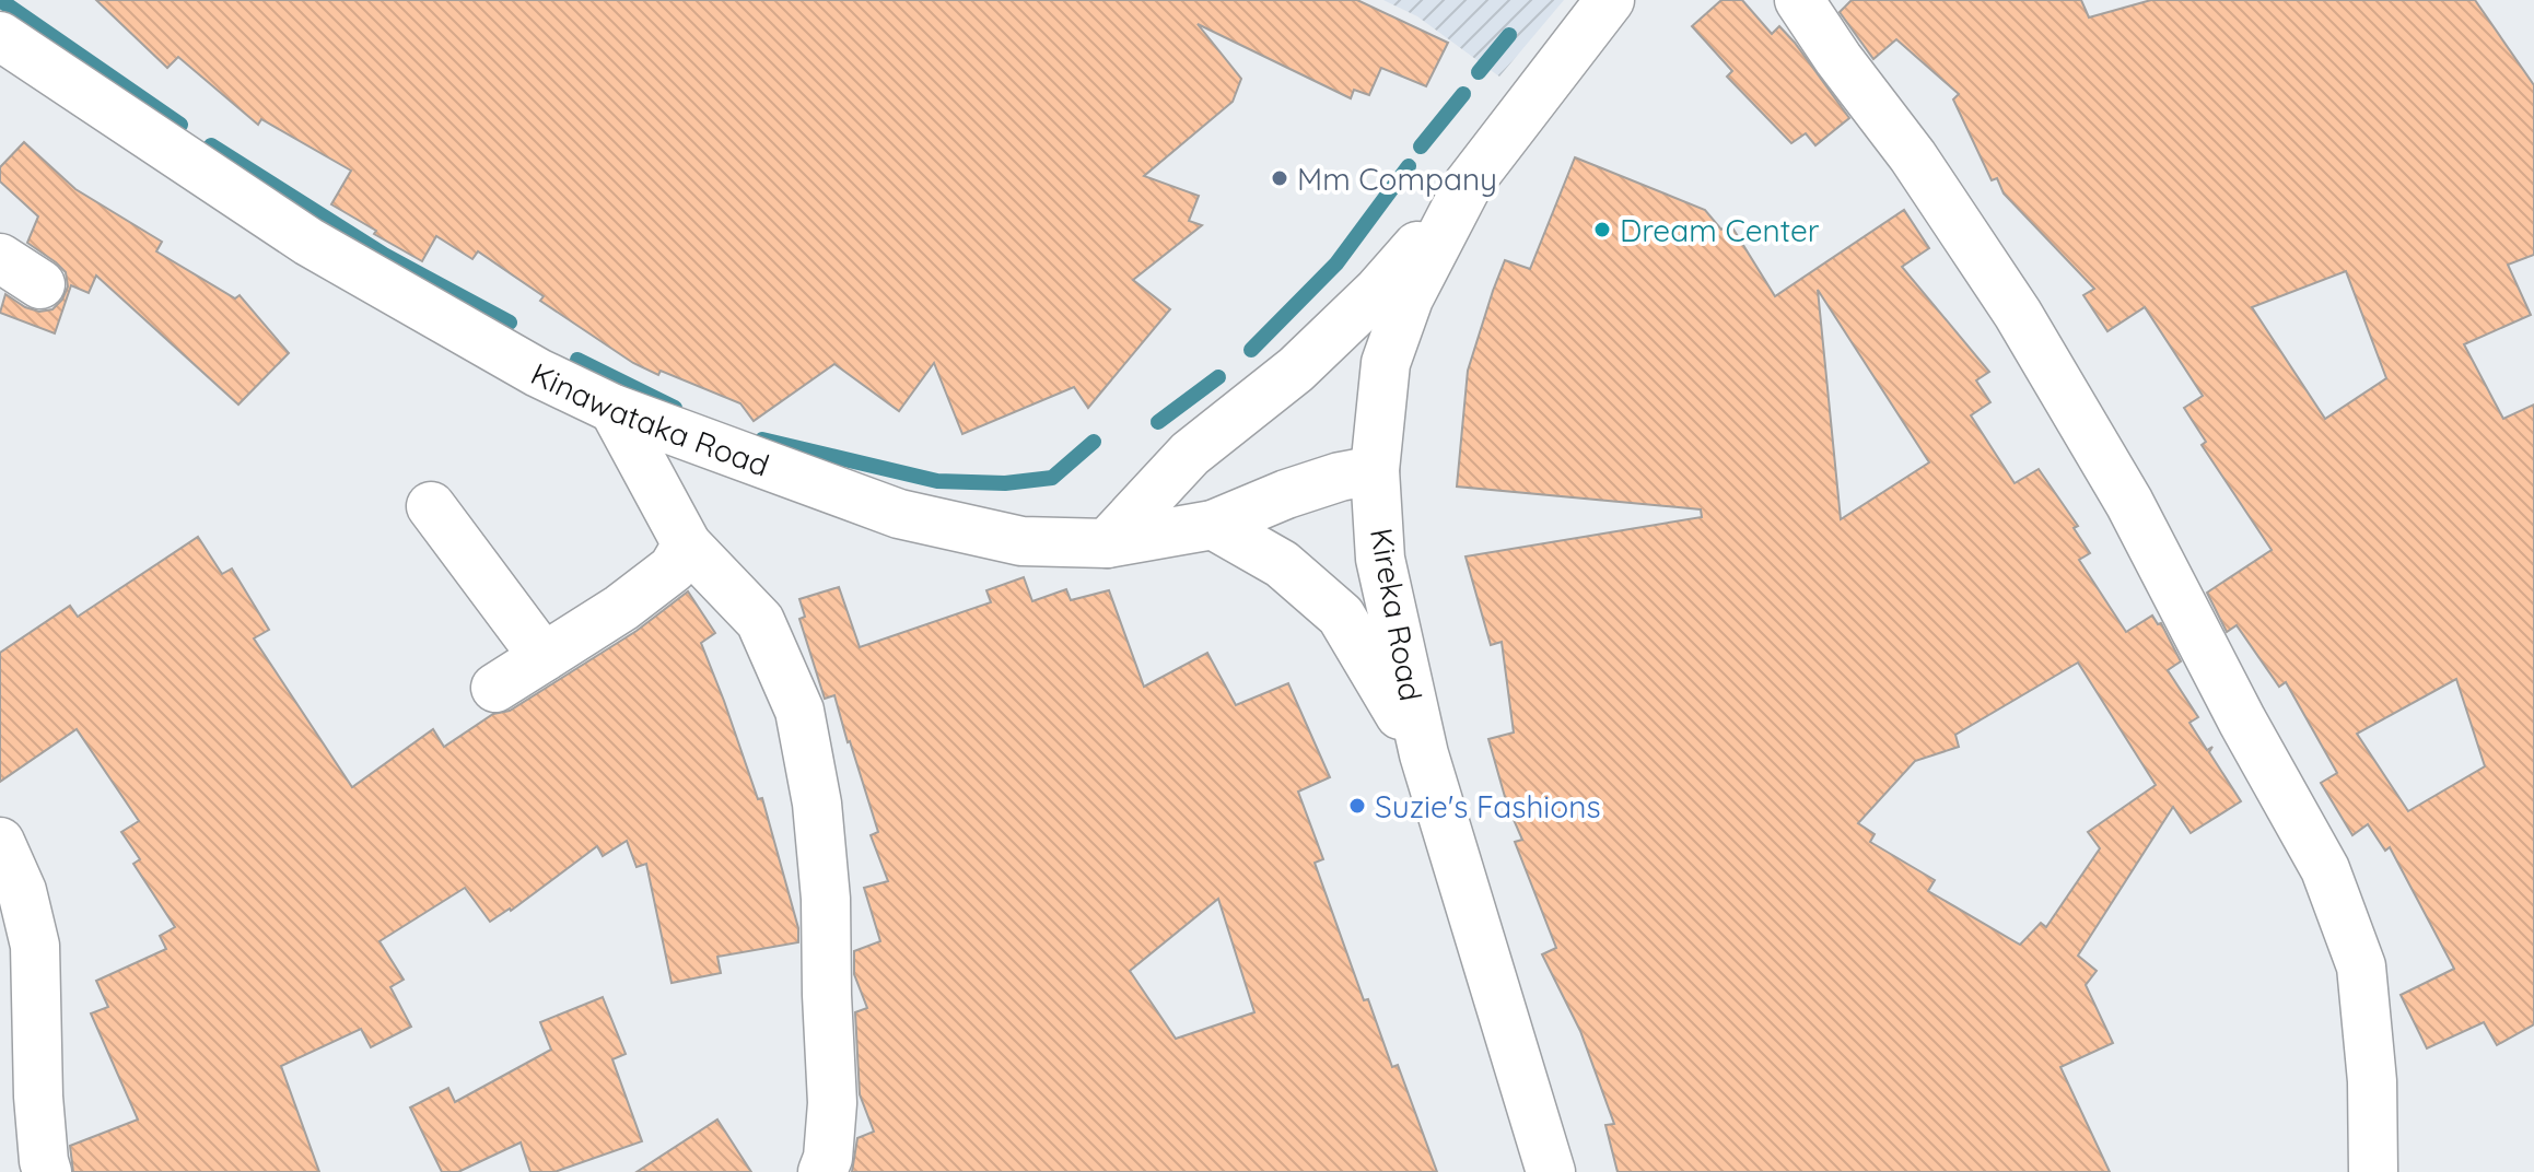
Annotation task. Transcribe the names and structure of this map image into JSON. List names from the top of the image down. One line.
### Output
{"streets":{"street":["Kinawataka Road","Kireka Road"]},"crossings":[["Kinawataka Road","Kireka Road"]],"places":["Mm Company","Dream Center","Suzie's Fashions"]}
